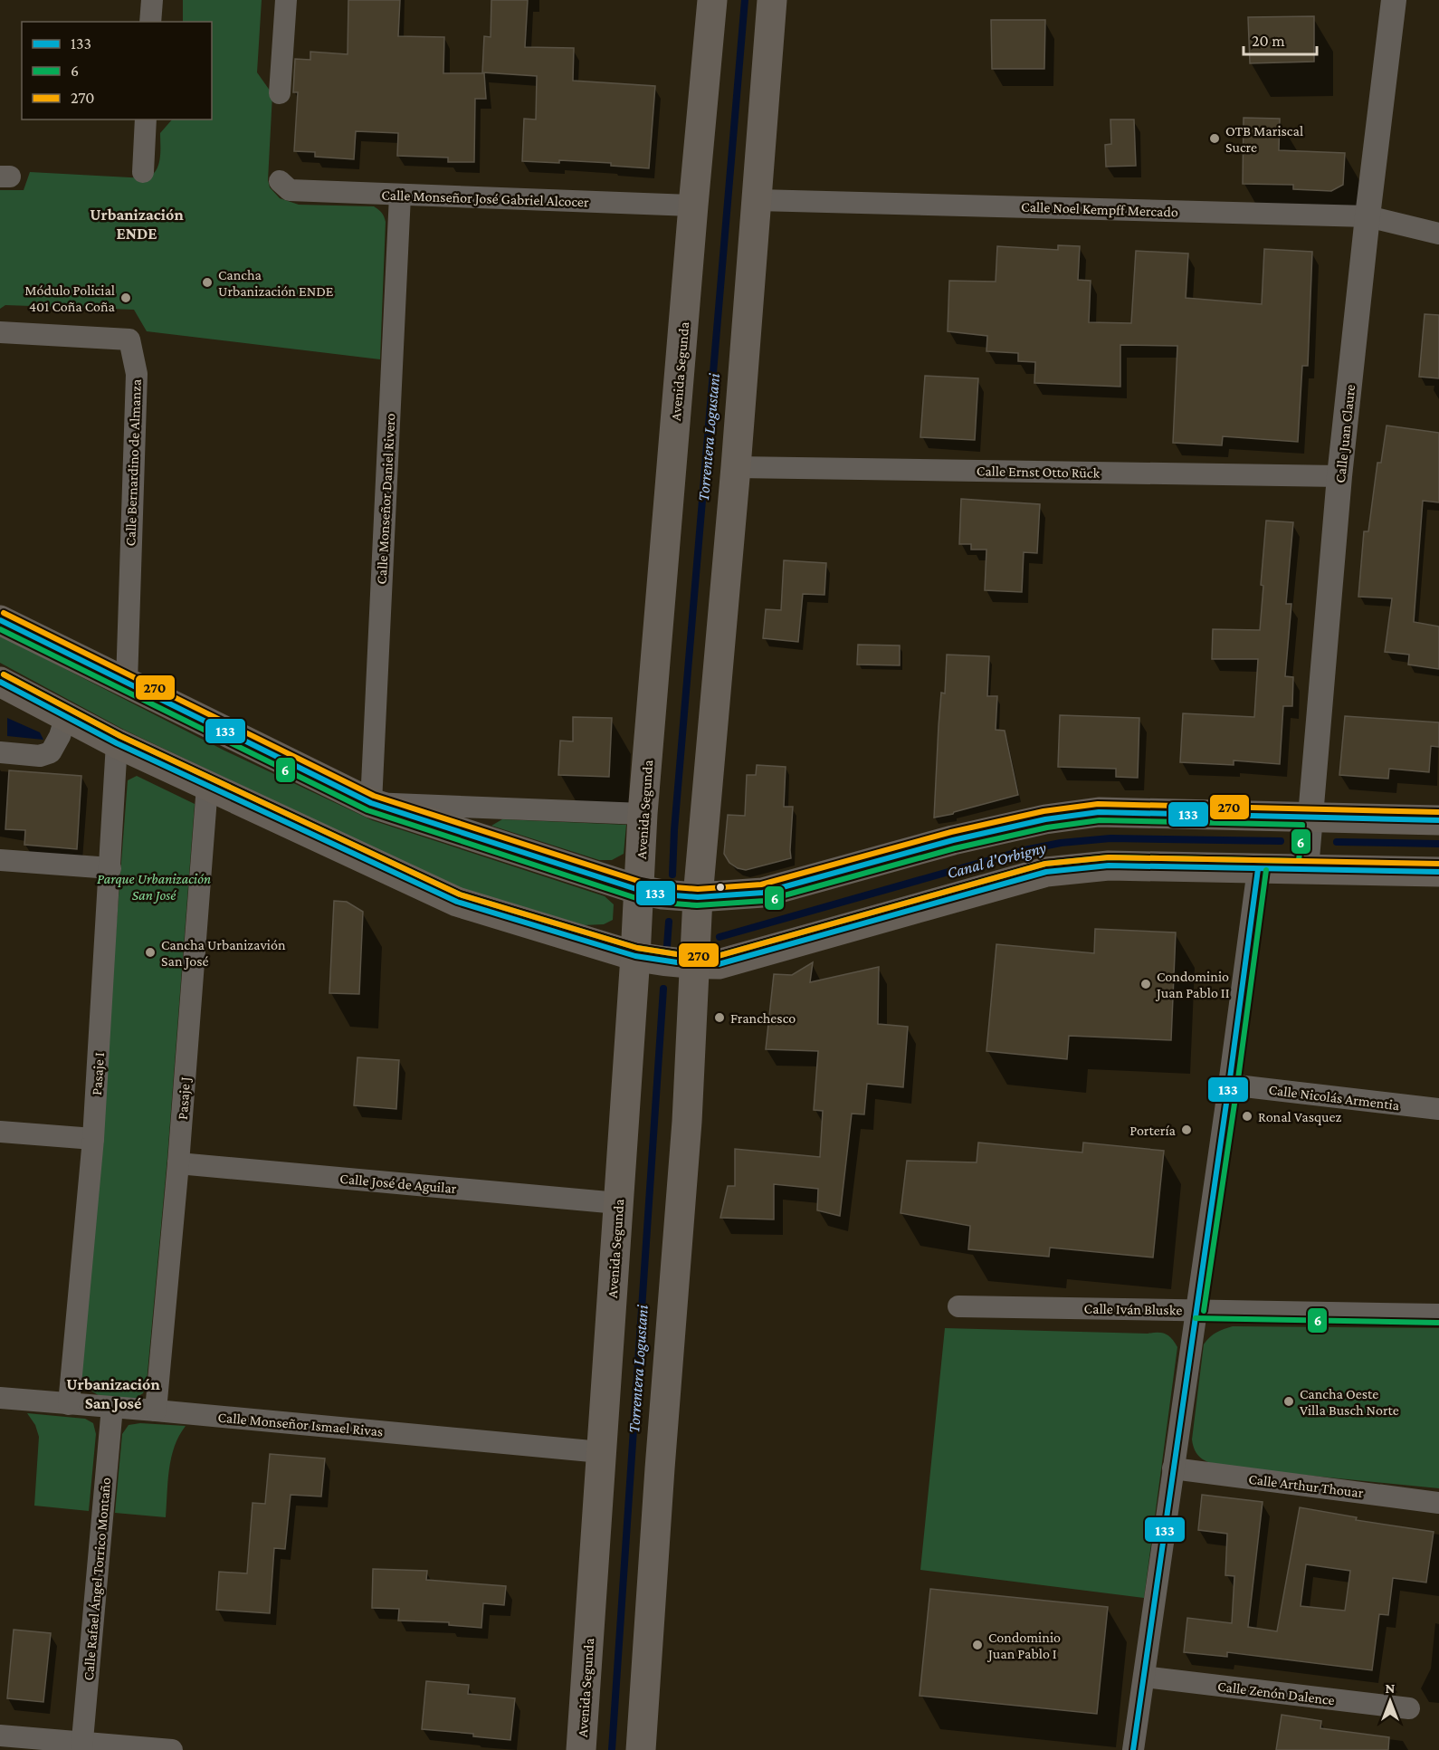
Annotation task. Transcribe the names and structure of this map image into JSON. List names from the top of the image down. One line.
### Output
{"streets":{"main road":["Avenida Segunda"],"street":["Calle Monseñor José Gabriel Alcocer","Calle Noel Kempff Mercado","Calle Juan Claure","Calle Bernardino de Almanza","Calle Ernst Otto Rück","Calle Monseñor Daniel Rivero","Pasaje I","Calle Nicolás Armentia","Pasaje J","Calle José de Aguilar","Calle Iván Bluske","Calle Monseñor Ismael Rivas","Calle Arthur Thouar","Calle Rafael Ángel Torrico Montaño","Calle Zenón Dalence"]},"crossings":[["Calle Monseñor José Gabriel Alcocer","Avenida Segunda"],["Calle Monseñor José Gabriel Alcocer","Calle Monseñor Daniel Rivero"],["Calle Noel Kempff Mercado","Calle Juan Claure"],["Avenida Segunda","Calle José de Aguilar"],["Avenida Segunda","Calle Monseñor Ismael Rivas"],["Calle Juan Claure","Calle Ernst Otto Rück"],["Pasaje I","Calle Monseñor Ismael Rivas"],["Pasaje J","Calle José de Aguilar"],["Pasaje J","Calle Monseñor Ismael Rivas"],["Calle Monseñor Ismael Rivas","Calle Rafael Ángel Torrico Montaño"]],"districts":["Urbanización ENDE","Urbanización San José"],"water":["Torrentera Logustani","Canal d'Orbigny"],"parks":["Parque Urbanización San José"],"places":["OTB Mariscal Sucre","Cancha Urbanización ENDE","Módulo Policial 401 Coña Coña","Cancha Urbanizavión San José","Condominio Juan Pablo II","Franchesco","Ronal Vasquez","Portería","Cancha Oeste Villa Busch Norte","Condominio Juan Pablo I"],"lines":["transit line 270","transit line 133","transit line 6"],"legend":["133","6","270"],"scale_bar":"20 m","north":"top"}
